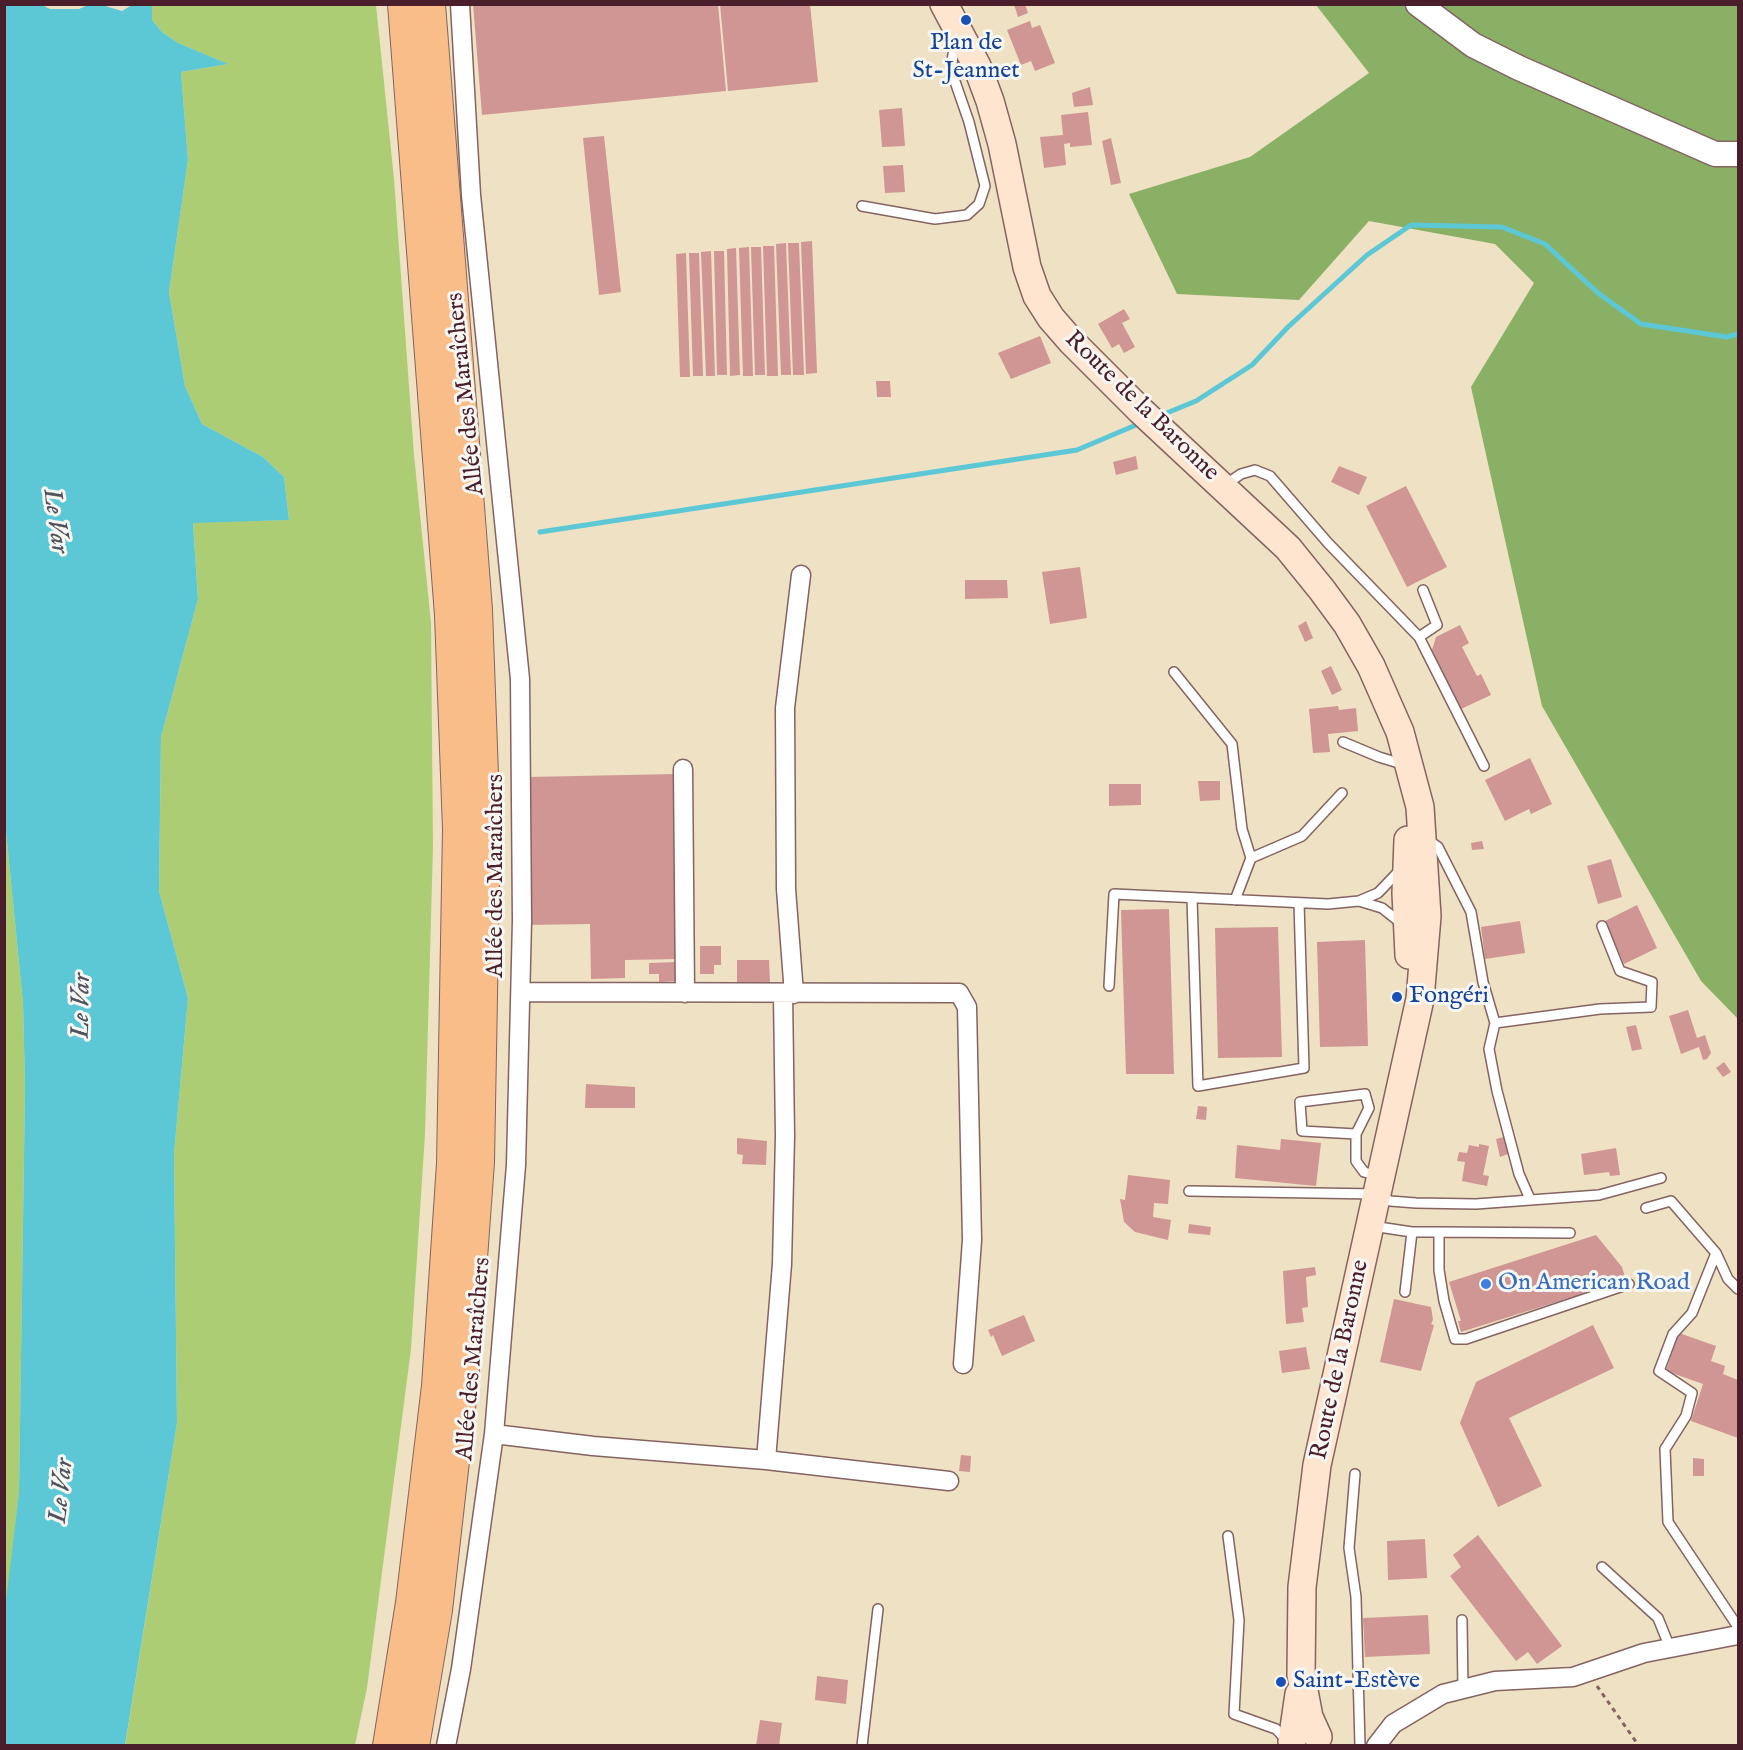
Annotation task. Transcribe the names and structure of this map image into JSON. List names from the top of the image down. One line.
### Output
{"streets":{"main road":["Route de la Baronne"],"street":["Allée des Maraîchers"]},"water":["Le Var"],"places":["Plan de St-Jeannet","Fongéri","On American Road","Saint-Estève"]}
